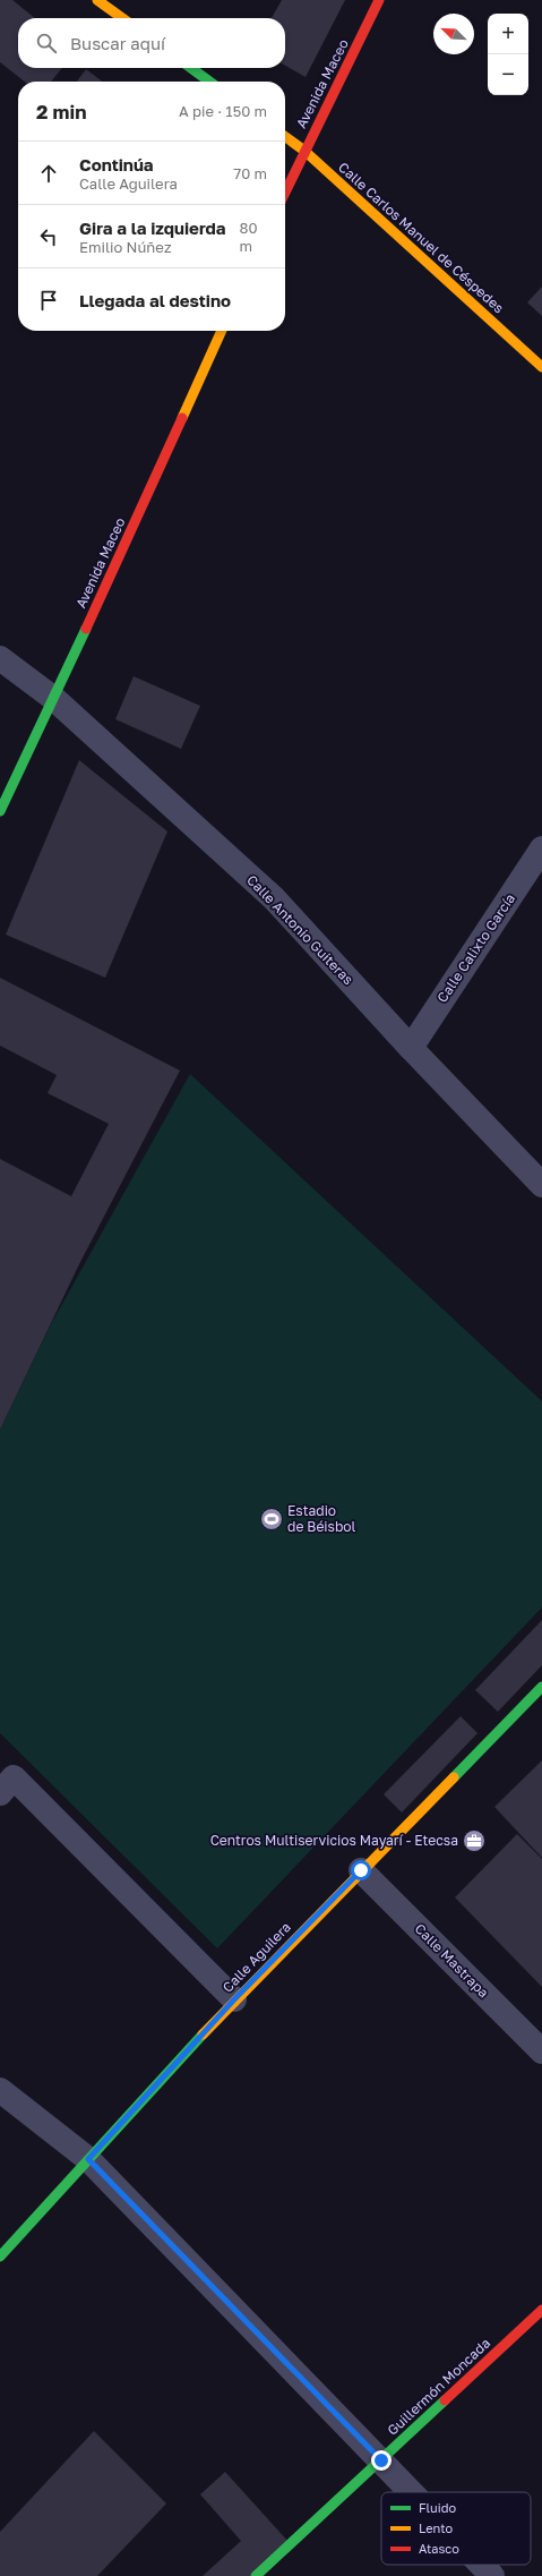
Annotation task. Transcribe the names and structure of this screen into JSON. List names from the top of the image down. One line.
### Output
{"streets":{"main road":["Avenida Maceo","Calle Carlos Manuel de Céspedes","Calle Aguilera","Guillermón Moncada"],"street":["Calle Antonio Guiteras","Calle Calixto García","Calle Mastrapa"]},"crossings":[["Avenida Maceo","Calle Carlos Manuel de Céspedes"],["Avenida Maceo","Calle Antonio Guiteras"],["Calle Antonio Guiteras","Calle Calixto García"],["Calle Aguilera","Calle Mastrapa"]],"places":{"sports":["Estadio de Béisbol"],"office":["Centros Multiservicios Mayarí - Etecsa"]},"legend":["Fluido","Lento","Atasco"],"north":"top left","page":{"map_buttons":["+","−"],"search":"Buscar aquí","heading":["2 min","A pie · 150 m"],"list":[["Continúa","Calle Aguilera","70 m"],["Gira a la izquierda","Emilio Núñez","80 m"],"Llegada al destino"]}}
